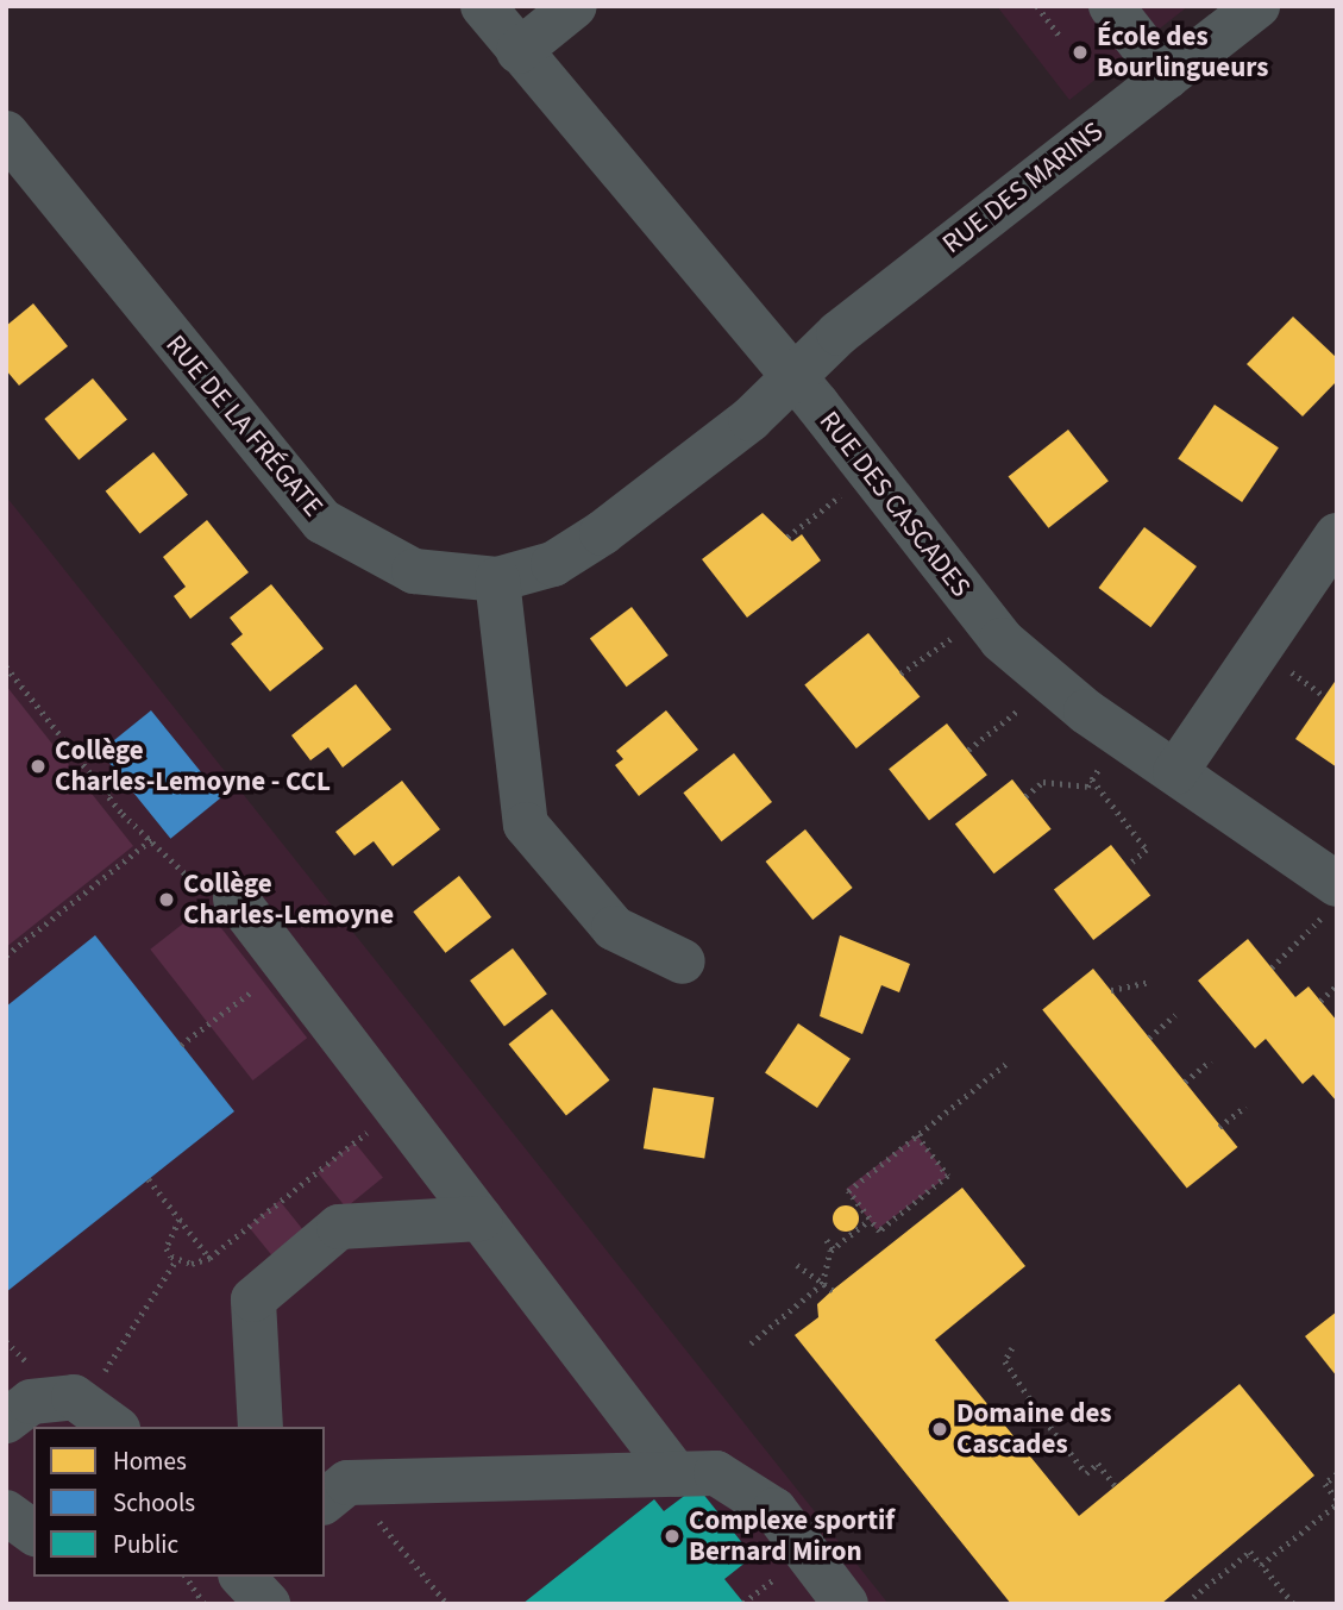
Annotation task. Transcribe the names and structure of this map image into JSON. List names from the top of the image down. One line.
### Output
{"streets":{"street":["RUE DES MARINS","RUE DE LA FRÉGATE","RUE DES CASCADES"]},"crossings":[["RUE DES MARINS","RUE DE LA FRÉGATE"],["RUE DES MARINS","RUE DES CASCADES"],["RUE DE LA FRÉGATE","RUE DES CASCADES"]],"places":["École des Bourlingueurs","Collège Charles-Lemoyne - CCL","Collège Charles-Lemoyne","Domaine des Cascades","Complexe sportif Bernard Miron"],"legend":["Homes","Schools","Public"]}
